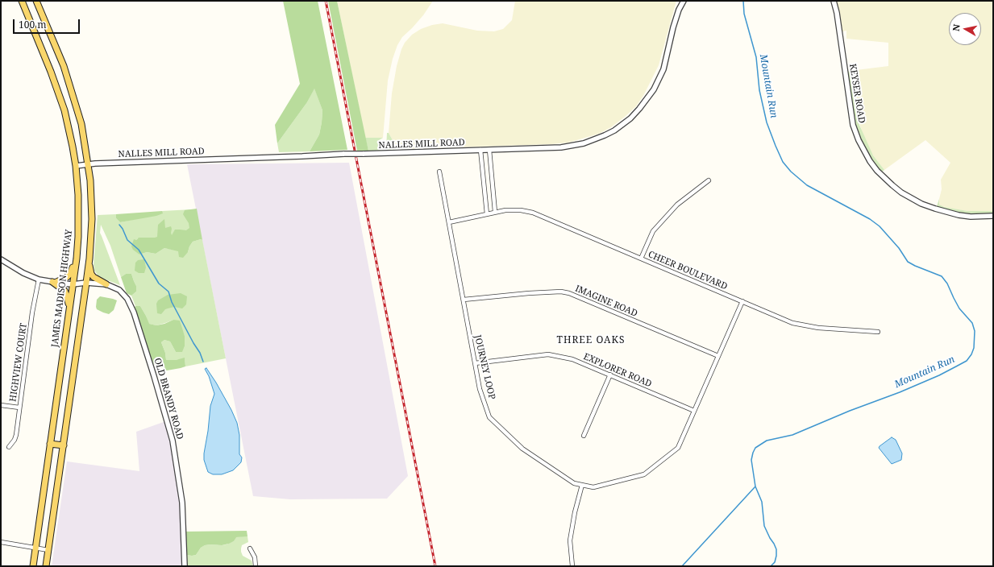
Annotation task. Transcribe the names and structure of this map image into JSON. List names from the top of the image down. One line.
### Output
{"streets":{"main road":["JAMES MADISON HIGHWAY"],"street":["KEYSER ROAD","NALLES MILL ROAD","CHEER BOULEVARD","IMAGINE ROAD","HIGHVIEW COURT","JOURNEY LOOP","EXPLORER ROAD","OLD BRANDY ROAD"]},"crossings":[["NALLES MILL ROAD","JAMES MADISON HIGHWAY"],["CHEER BOULEVARD","JOURNEY LOOP"],["JAMES MADISON HIGHWAY","OLD BRANDY ROAD"],["IMAGINE ROAD","JOURNEY LOOP"],["HIGHVIEW COURT","OLD BRANDY ROAD"],["JOURNEY LOOP","EXPLORER ROAD"]],"districts":["THREE OAKS"],"water":["Mountain Run"],"scale_bar":"100 m","north":"left"}
